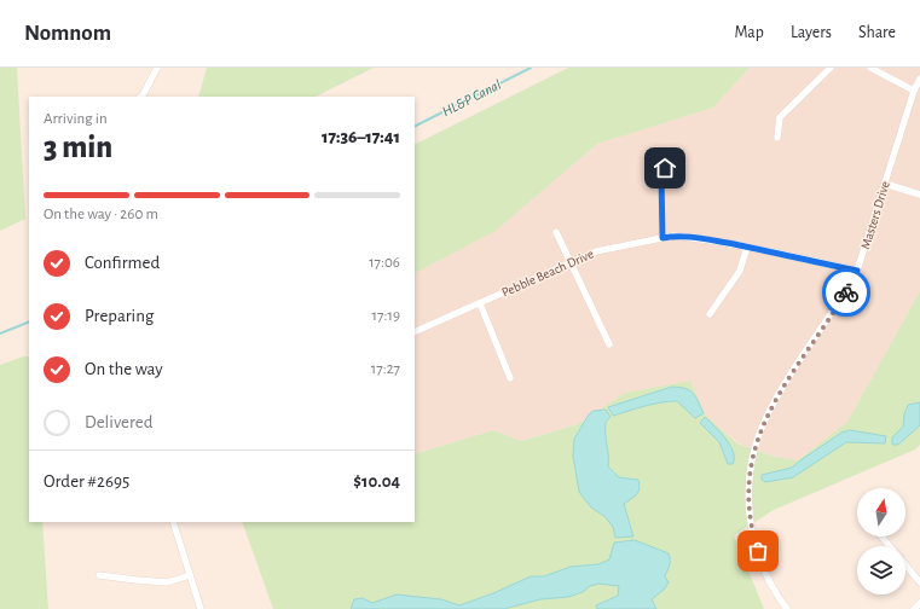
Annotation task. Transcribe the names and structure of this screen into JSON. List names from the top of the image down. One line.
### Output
{"streets":{"street":["Masters Drive","Pebble Beach Drive"]},"crossings":[["Masters Drive","Pebble Beach Drive"]],"water":["HL&P Canal"],"north":"top","page":{"header":"Nomnom","nav":["Map","Layers","Share"],"heading":["3 min","Arriving in","17:36–17:41"],"panel":["Order #2695","$10.04"],"bar":"On the way · 260 m","list":[["Confirmed","17:06"],["Preparing","17:19"],["On the way","17:27"],"Delivered"]}}
